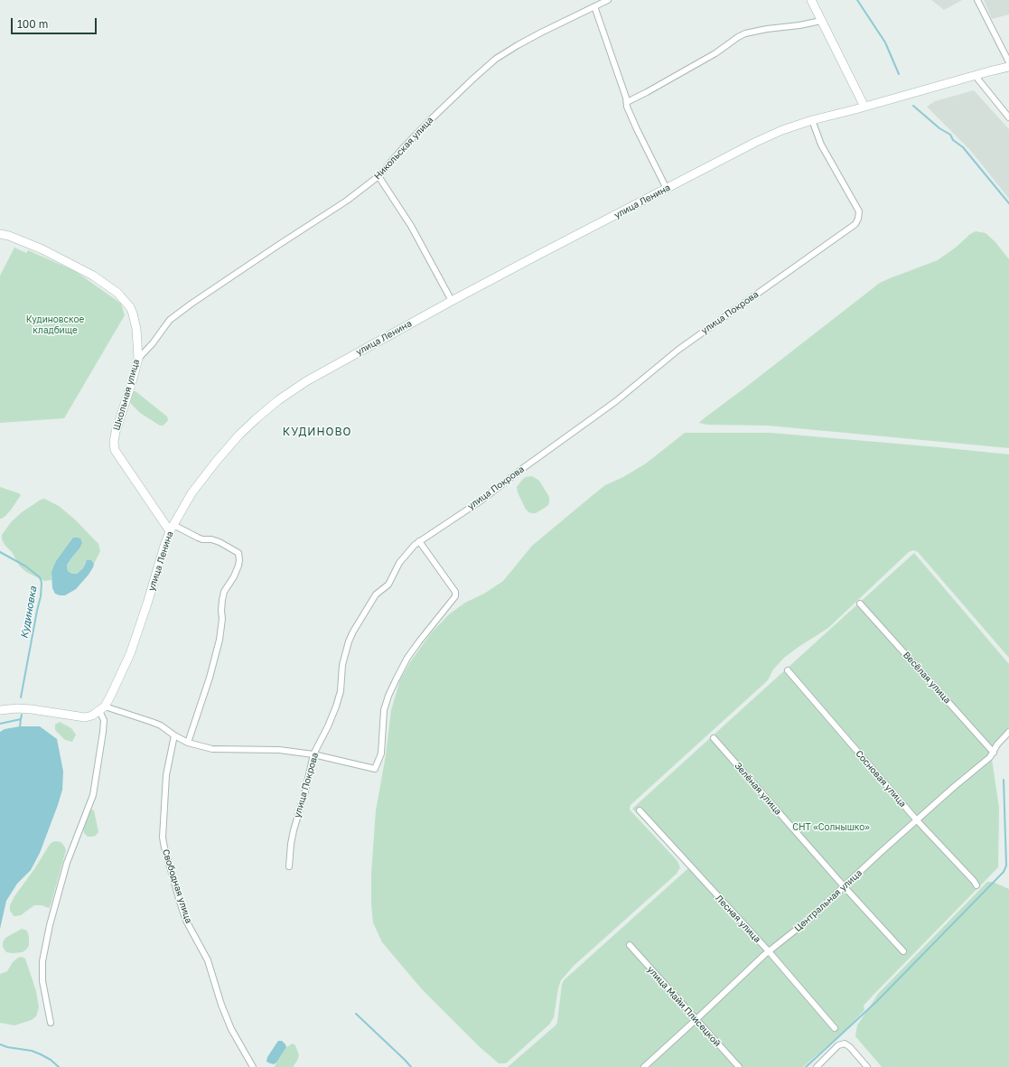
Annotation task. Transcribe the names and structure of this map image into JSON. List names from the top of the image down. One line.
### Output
{"streets":{"main road":["улица Ленина","Школьная улица"],"street":["Никольская улица","улица Покрова","Весёлая улица","Сосновая улица","Зелёная улица","Свободная улица","Центральная улица","Лесная улица","улица Майи Плисецкой"]},"crossings":[["Никольская улица","Школьная улица"],["улица Ленина","улица Покрова"],["улица Ленина","Школьная улица"],["Весёлая улица","Центральная улица"],["Сосновая улица","Центральная улица"],["Зелёная улица","Центральная улица"],["Центральная улица","Лесная улица"],["Центральная улица","улица Майи Плисецкой"]],"districts":["КУДИНОВО"],"water":["Кудиновка"],"parks":["Кудиновское кладбище","СНТ «Солнышко»"],"scale_bar":"100 m"}
